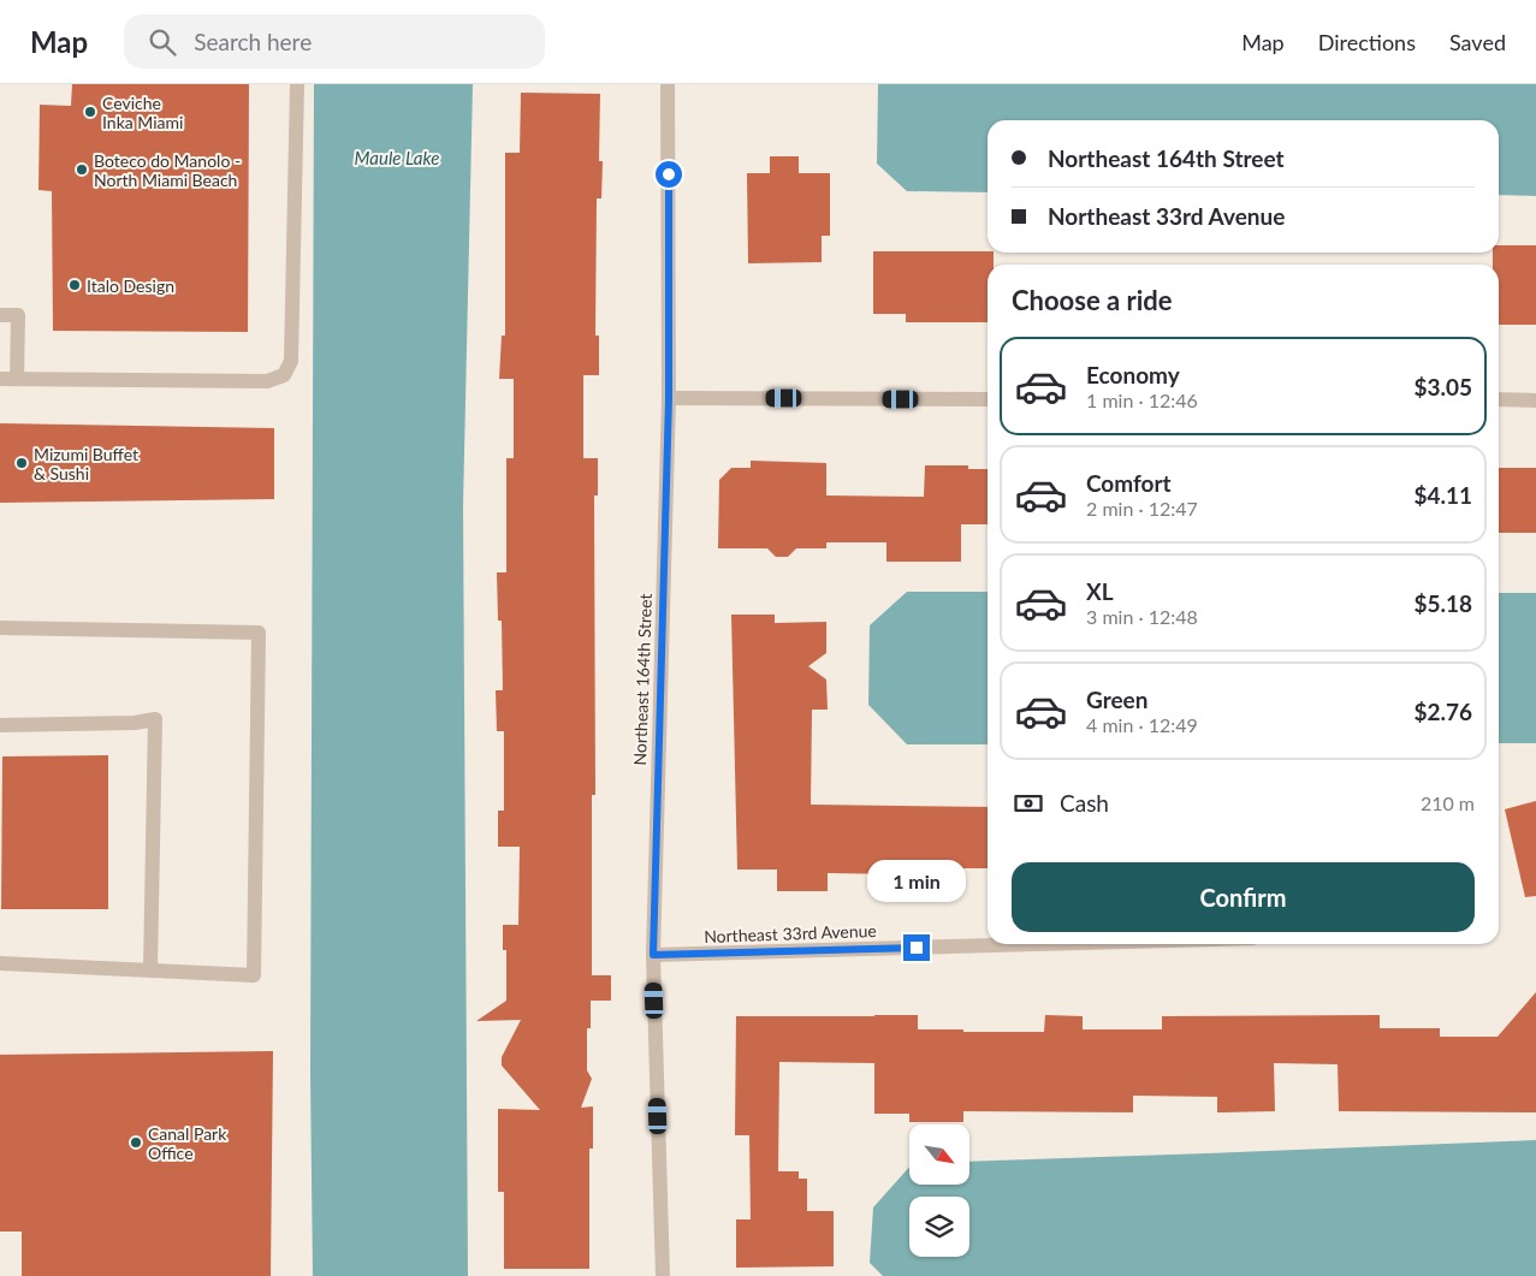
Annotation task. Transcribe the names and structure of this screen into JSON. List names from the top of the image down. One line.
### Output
{"streets":{"street":["Northeast 164th Street","Northeast 33rd Avenue"]},"crossings":[["Northeast 164th Street","Northeast 33rd Avenue"]],"water":["Maule Lake"],"places":["Ceviche Inka Miami","Boteco do Manolo - North Miami Beach","Italo Design","Mizumi Buffet & Sushi","Canal Park Office"],"north":"bottom right","page":{"header":"Map","search":"Search here","nav":["Map","Directions","Saved"],"banner":["Northeast 164th Street","Northeast 33rd Avenue"],"heading":"Choose a ride","list":[{"name":"Economy","note":"1 min · 12:46","value":"$3.05"},{"name":"Comfort","note":"2 min · 12:47","value":"$4.11"},{"name":"XL","note":"3 min · 12:48","value":"$5.18"},{"name":"Green","note":"4 min · 12:49","value":"$2.76"}],"pay":["Cash","210 m"],"buttons":"Confirm","bubble":"1 min"}}
